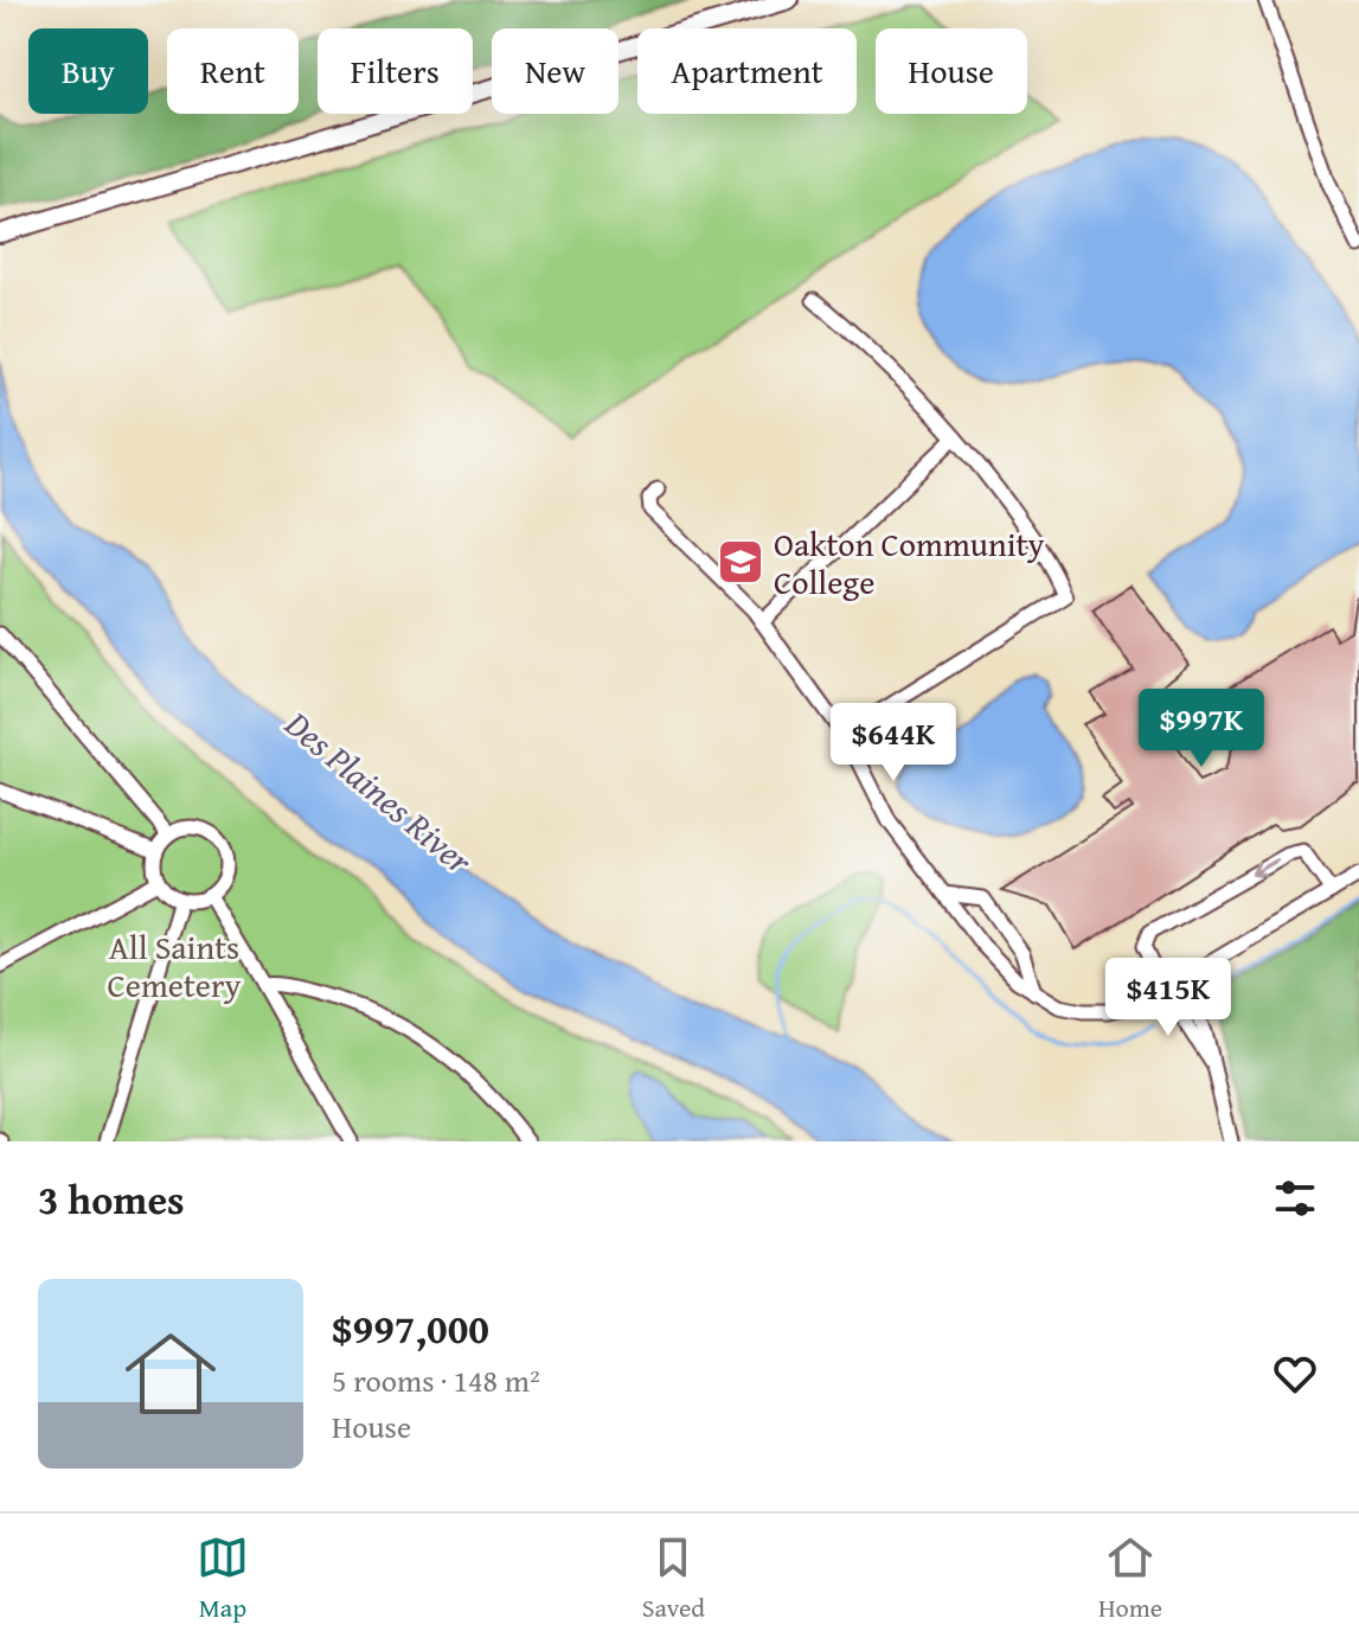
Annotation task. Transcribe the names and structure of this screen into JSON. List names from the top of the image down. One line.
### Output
{"water":["Des Plaines River"],"parks":["All Saints Cemetery"],"places":{"school or university":["Oakton Community College"]},"page":{"chip":["Buy","Rent","Filters","New","Apartment","House"],"price":["$997K","$644K","$415K"],"heading":"3 homes","list":[{"name":"$997,000","note":"5 rooms · 148 m² · House"}],"tabs":["Map","Saved","Home"]}}
